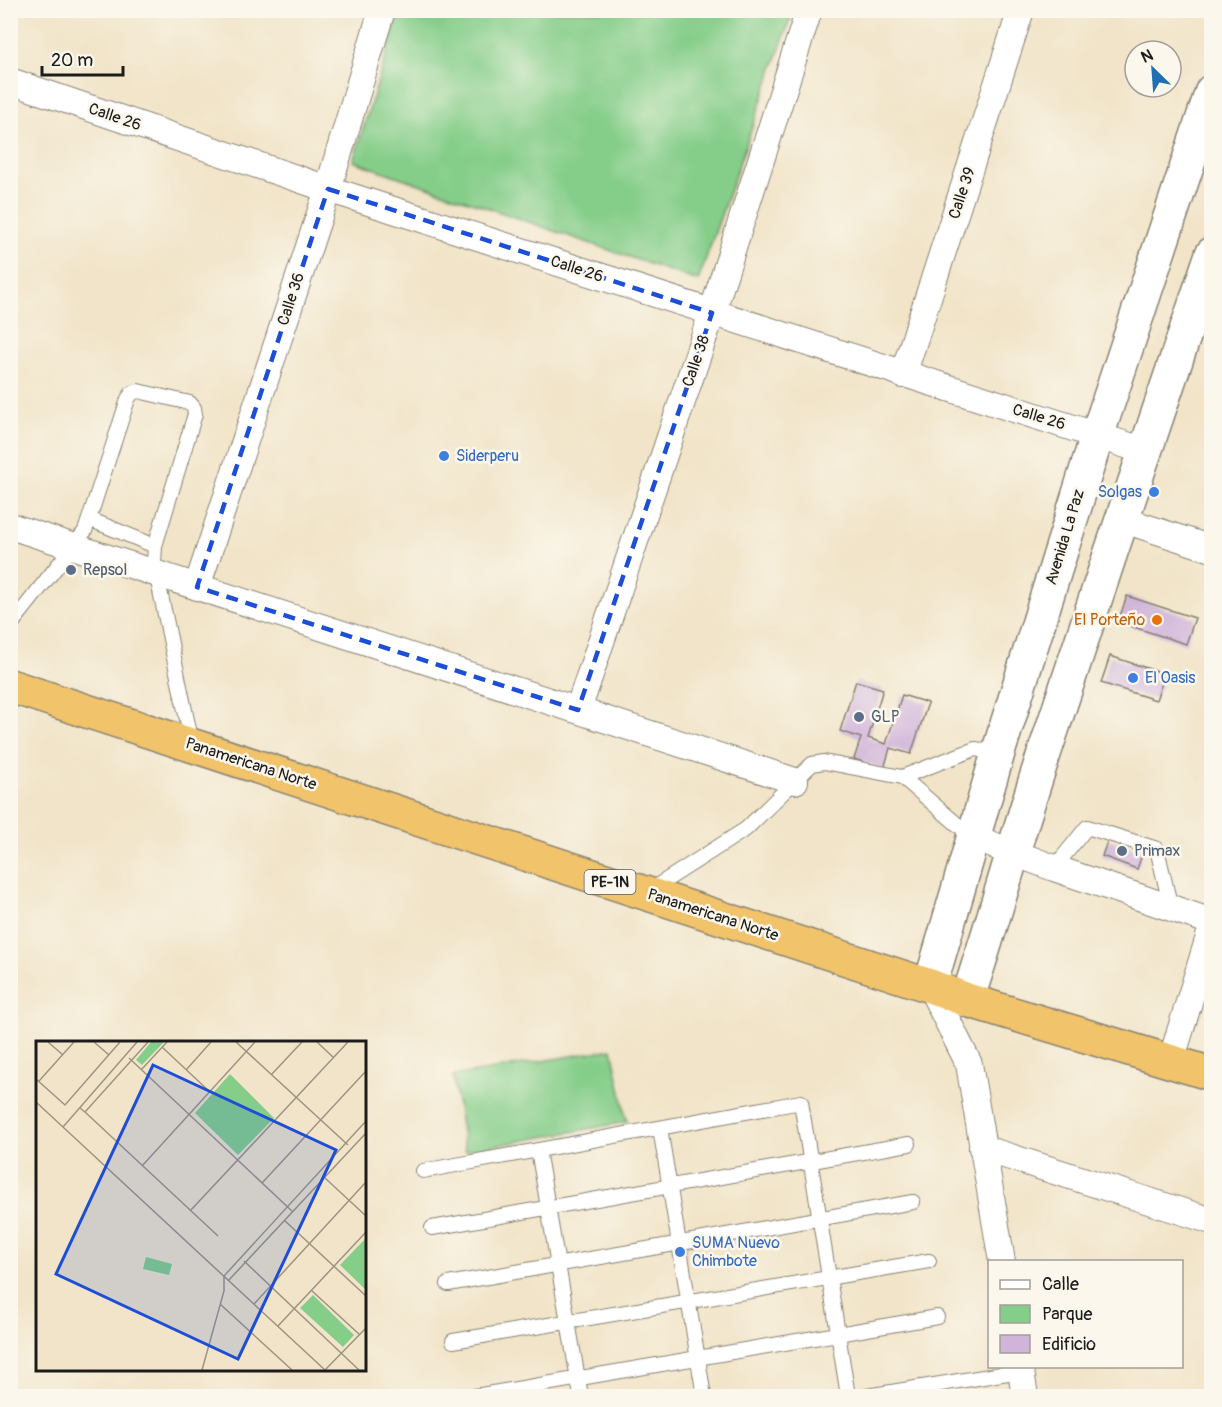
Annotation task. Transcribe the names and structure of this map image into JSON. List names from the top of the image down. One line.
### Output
{"streets":{"highway":["Panamericana Norte","PE-1N"],"street":["Calle 26","Calle 39","Calle 36","Calle 38","Avenida La Paz"]},"crossings":[["Calle 26","Calle 39"],["Calle 26","Calle 36"],["Calle 26","Calle 38"],["Calle 26","Avenida La Paz"],["Avenida La Paz","Panamericana Norte"]],"places":["Siderperu","Solgas","Repsol","El Porteño","El Oasis","GLP","Primax","SUMA Nuevo Chimbote"],"legend":["Calle","Parque","Edificio"],"scale_bar":"20 m","north":"top left"}
